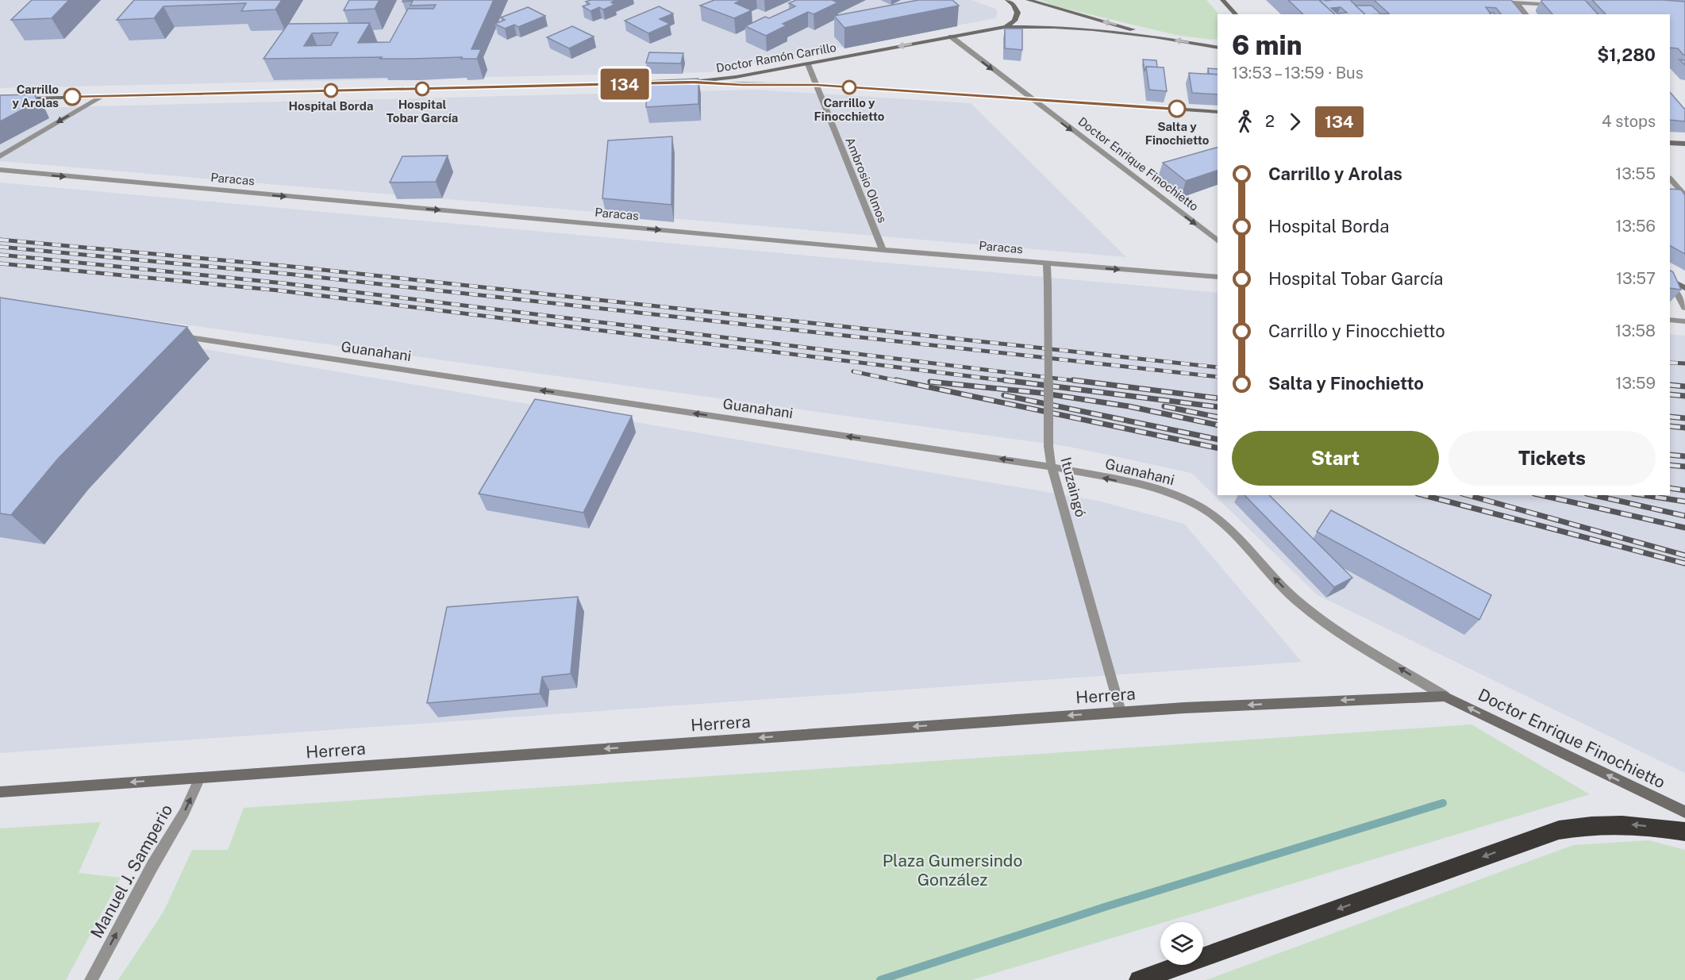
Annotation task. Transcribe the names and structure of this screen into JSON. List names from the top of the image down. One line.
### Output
{"streets":{"main road":["Doctor Ramón Carrillo","Doctor Enrique Finochietto","Herrera"],"street":["Paracas","Ambrosio Olmos","Guanahani","Ituzaingó","Manuel J. Samperio"]},"crossings":[["Doctor Ramón Carrillo","Doctor Enrique Finochietto"],["Doctor Ramón Carrillo","Ambrosio Olmos"],["Doctor Enrique Finochietto","Guanahani"],["Doctor Enrique Finochietto","Herrera"],["Paracas","Ambrosio Olmos"],["Paracas","Ituzaingó"],["Guanahani","Ituzaingó"],["Guanahani","Herrera"],["Ituzaingó","Herrera"],["Herrera","Manuel J. Samperio"]],"one_way":["Paracas","Guanahani","Herrera","Manuel J. Samperio"],"parks":["Plaza Gumersindo González"],"places":["Carrillo y Finocchietto","Hospital Tobar García","Hospital Borda","Carrillo y Arolas","Salta y Finochietto"],"lines":["bus line 134"],"page":{"on_map":"134","heading":["6 min","13:53 – 13:59 · Bus","$1,280"],"legs":["2","134","4 stops"],"list":[{"name":"Carrillo y Arolas","value":"13:55"},{"name":"Hospital Borda","value":"13:56"},{"name":"Hospital Tobar García","value":"13:57"},{"name":"Carrillo y Finocchietto","value":"13:58"},{"name":"Salta y Finochietto","value":"13:59"}],"buttons":["Start","Tickets"]}}
